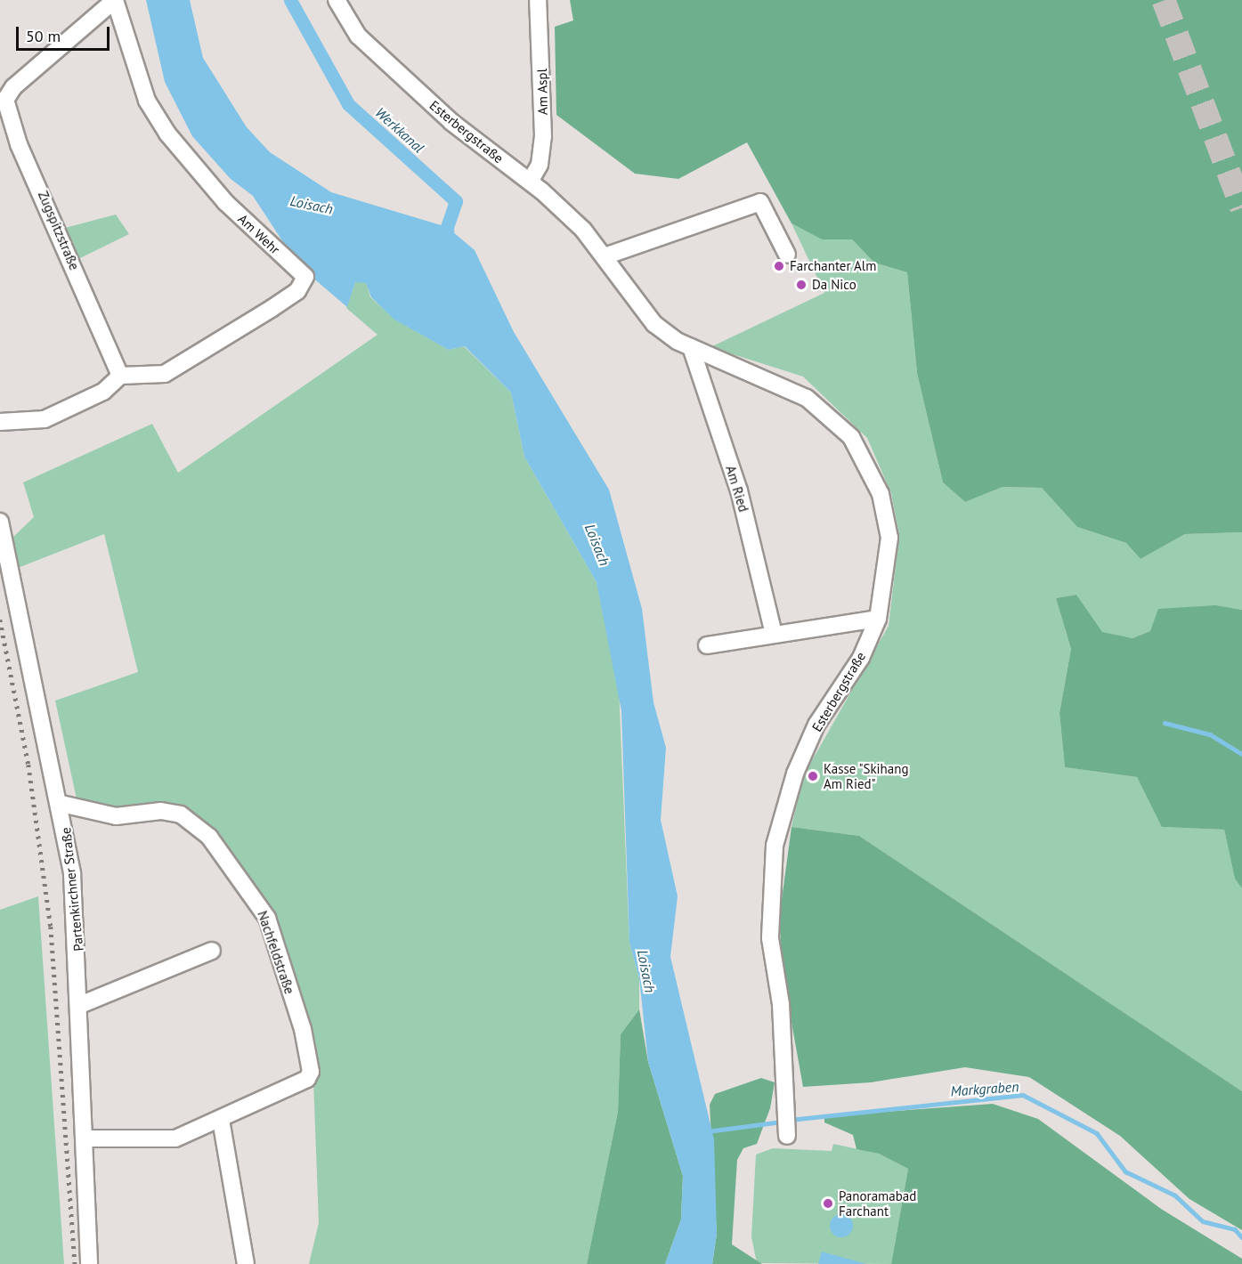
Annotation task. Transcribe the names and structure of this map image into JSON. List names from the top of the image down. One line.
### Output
{"streets":{"street":["Am Aspl","Esterbergstraße","Zugspitzstraße","Am Wehr","Am Ried","Partenkirchner Straße","Nachfeldstraße"]},"crossings":[["Am Aspl","Esterbergstraße"],["Esterbergstraße","Am Ried"],["Zugspitzstraße","Am Wehr"],["Partenkirchner Straße","Nachfeldstraße"]],"water":["Werkkanal","Loisach","Markgraben"],"places":["Farchanter Alm","Da Nico","Kasse \"Skihang Am Ried\"","Panoramabad Farchant"],"scale_bar":"50 m"}
